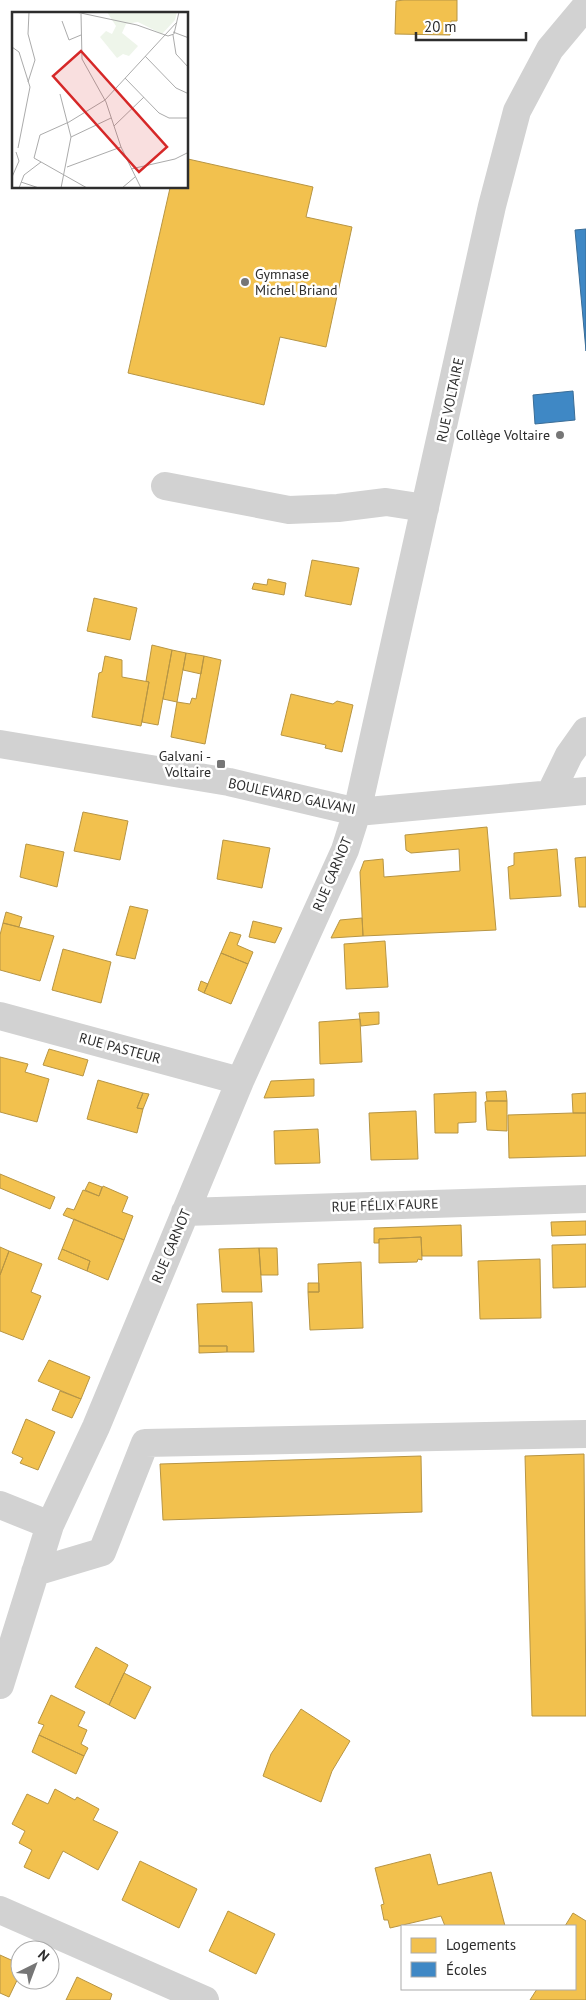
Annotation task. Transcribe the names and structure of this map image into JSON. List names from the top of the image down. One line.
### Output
{"streets":{"street":["RUE VOLTAIRE","BOULEVARD GALVANI","RUE CARNOT","RUE PASTEUR","RUE FÉLIX FAURE"]},"crossings":[["RUE VOLTAIRE","BOULEVARD GALVANI"],["RUE VOLTAIRE","RUE CARNOT"],["BOULEVARD GALVANI","RUE CARNOT"],["RUE CARNOT","RUE PASTEUR"],["RUE CARNOT","RUE FÉLIX FAURE"]],"places":{"other":["Gymnase Michel Briand","Collège Voltaire"],"transit":["Galvani - Voltaire"]},"legend":["Logements","Écoles"],"scale_bar":"20 m","north":"top right"}
